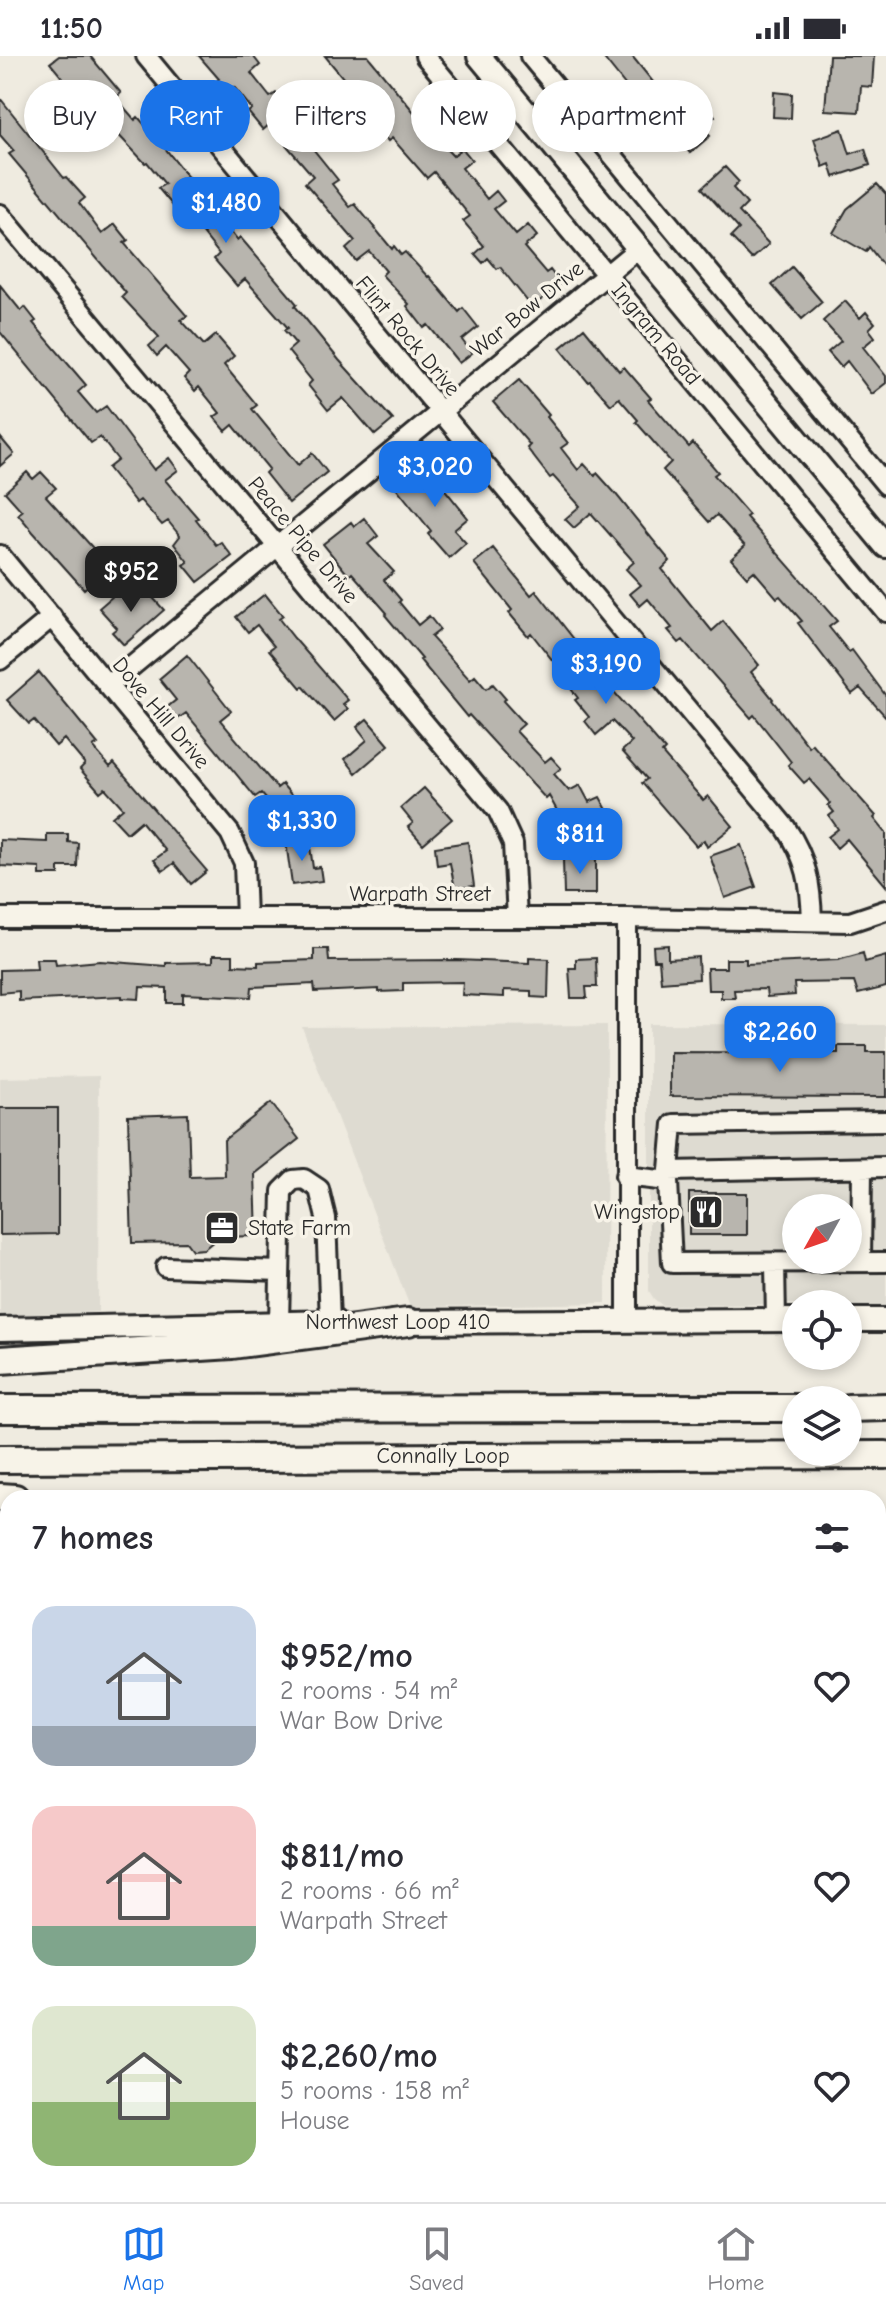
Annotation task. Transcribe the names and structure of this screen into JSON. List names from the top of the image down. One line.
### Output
{"streets":{"highway":["Connally Loop"],"main road":["Ingram Road","Northwest Loop 410"],"street":["War Bow Drive","Flint Rock Drive","Peace Pipe Drive","Dove Hill Drive","Warpath Street"]},"crossings":[["War Bow Drive","Ingram Road"],["War Bow Drive","Flint Rock Drive"],["War Bow Drive","Peace Pipe Drive"],["War Bow Drive","Dove Hill Drive"],["Flint Rock Drive","Warpath Street"],["Peace Pipe Drive","Warpath Street"],["Dove Hill Drive","Warpath Street"]],"places":{"restaurant":["Wingstop"],"office":["State Farm"]},"north":"bottom left","page":{"status":"11:50","chip":["Buy","Rent","Filters","New","Apartment"],"price":["$1,480","$3,020","$952","$3,190","$1,330","$811","$2,260"],"heading":"7 homes","list":[{"name":"$952/mo","note":"2 rooms · 54 m² · War Bow Drive"},{"name":"$811/mo","note":"2 rooms · 66 m² · Warpath Street"},{"name":"$2,260/mo","note":"5 rooms · 158 m² · House"}],"tabs":["Map","Saved","Home"]}}
